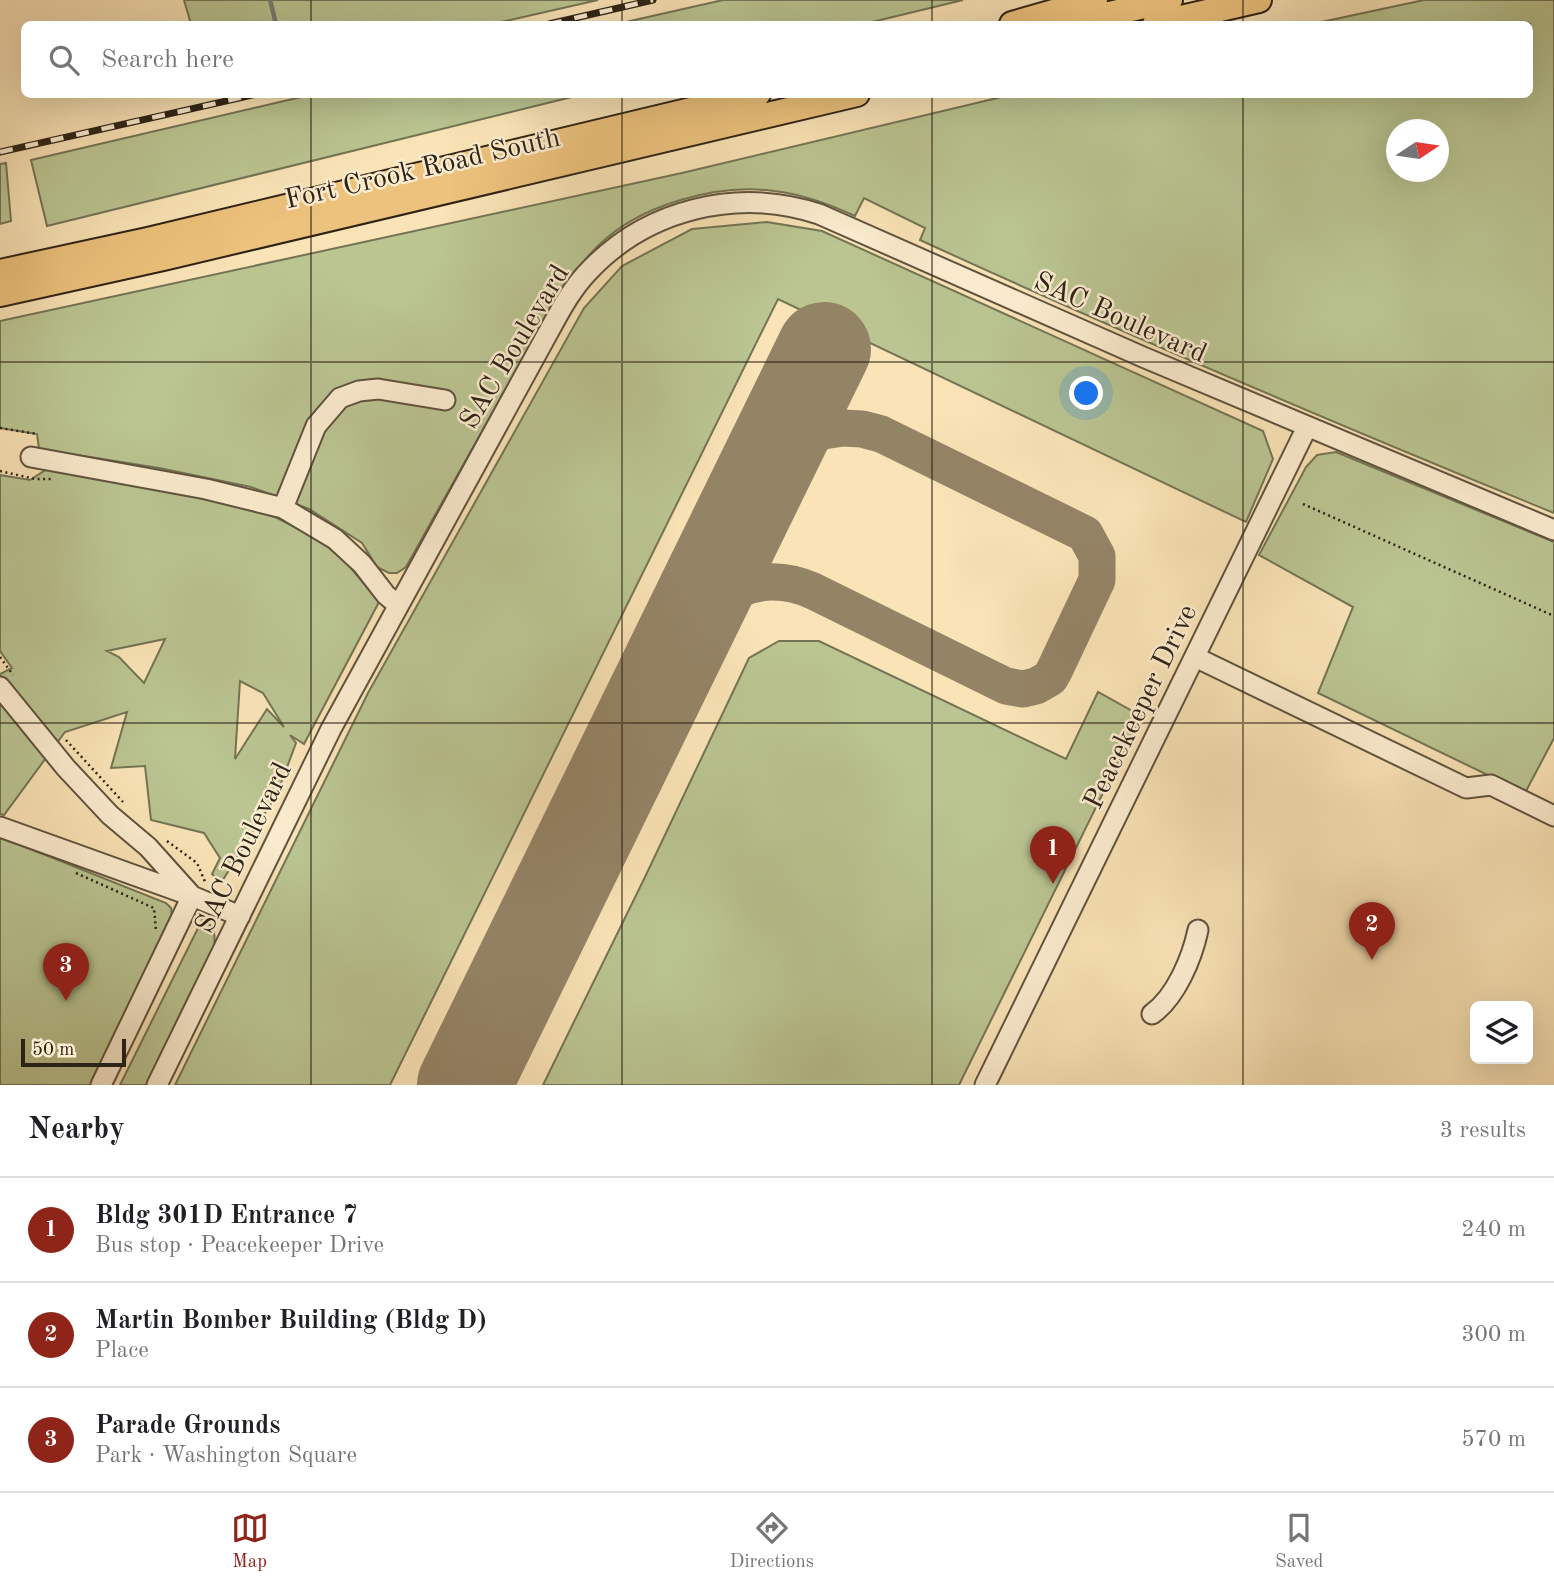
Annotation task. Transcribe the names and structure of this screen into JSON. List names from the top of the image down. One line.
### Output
{"streets":{"main road":["Fort Crook Road South"],"street":["SAC Boulevard","Peacekeeper Drive"]},"crossings":[["SAC Boulevard","Peacekeeper Drive"]],"scale_bar":"50 m","north":"right","page":{"search":"Search here","pins":["1","2","3"],"scale":"50 m","heading":["Nearby","3 results"],"list":[{"mark":"1","name":"Bldg 301D Entrance 7","note":"Bus stop · Peacekeeper Drive","value":"240 m"},{"mark":"2","name":"Martin Bomber Building (Bldg D)","note":"Place","value":"300 m"},{"mark":"3","name":"Parade Grounds","note":"Park · Washington Square","value":"570 m"}],"nav":["Map","Directions","Saved"]}}
